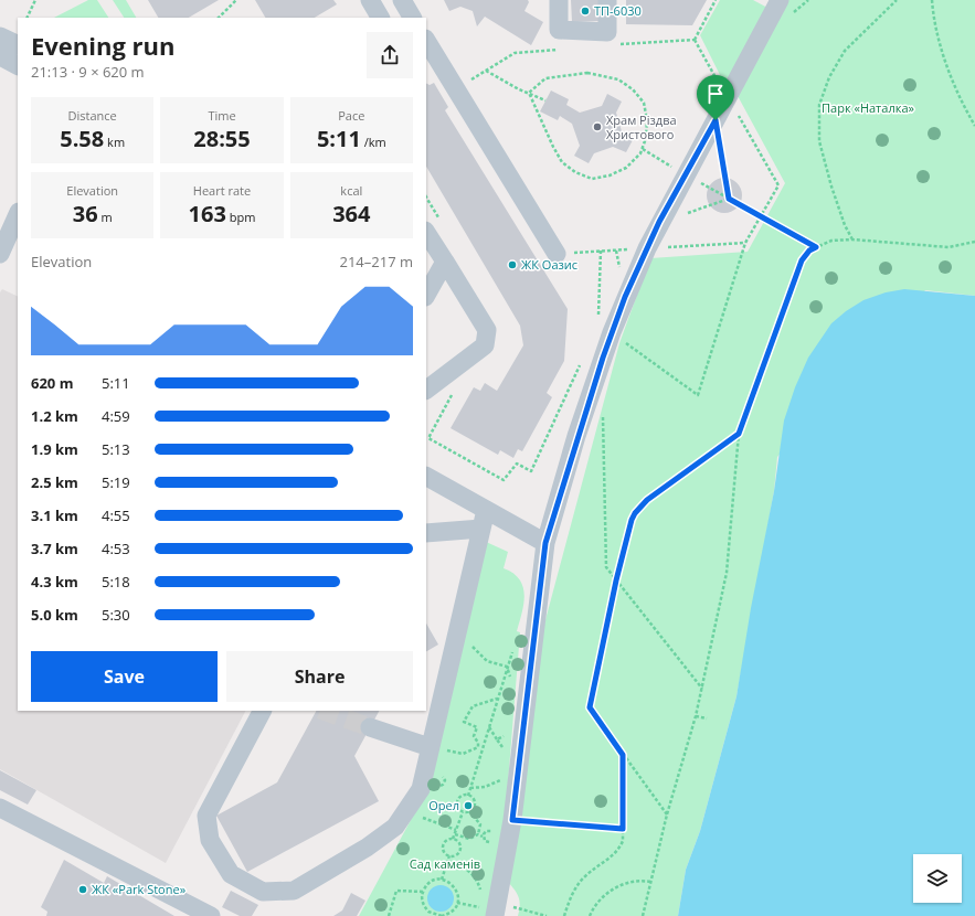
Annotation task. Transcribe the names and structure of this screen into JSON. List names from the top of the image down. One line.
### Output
{"parks":["Парк «Наталка»","Сад каменів"],"places":["ТП-6030","Храм Різдва Христового","ЖК Оазис","Орел","ЖК «Park Stone»"],"page":{"heading":["Evening run","21:13 · 9 × 620 m"],"stats":[["Distance","5.58 km"],["Time","28:55"],["Pace","5:11 /km"],["Elevation","36 m"],["Heart rate","163 bpm"],["kcal","364"]],"chart":["Elevation","214–217 m"],"list":[{"name":"620 m","note":"5:11"},{"name":"1.2 km","note":"4:59"},{"name":"1.9 km","note":"5:13"},{"name":"2.5 km","note":"5:19"},{"name":"3.1 km","note":"4:55"},{"name":"3.7 km","note":"4:53"},{"name":"4.3 km","note":"5:18"},{"name":"5.0 km","note":"5:30"}],"buttons":["Save","Share"]}}
